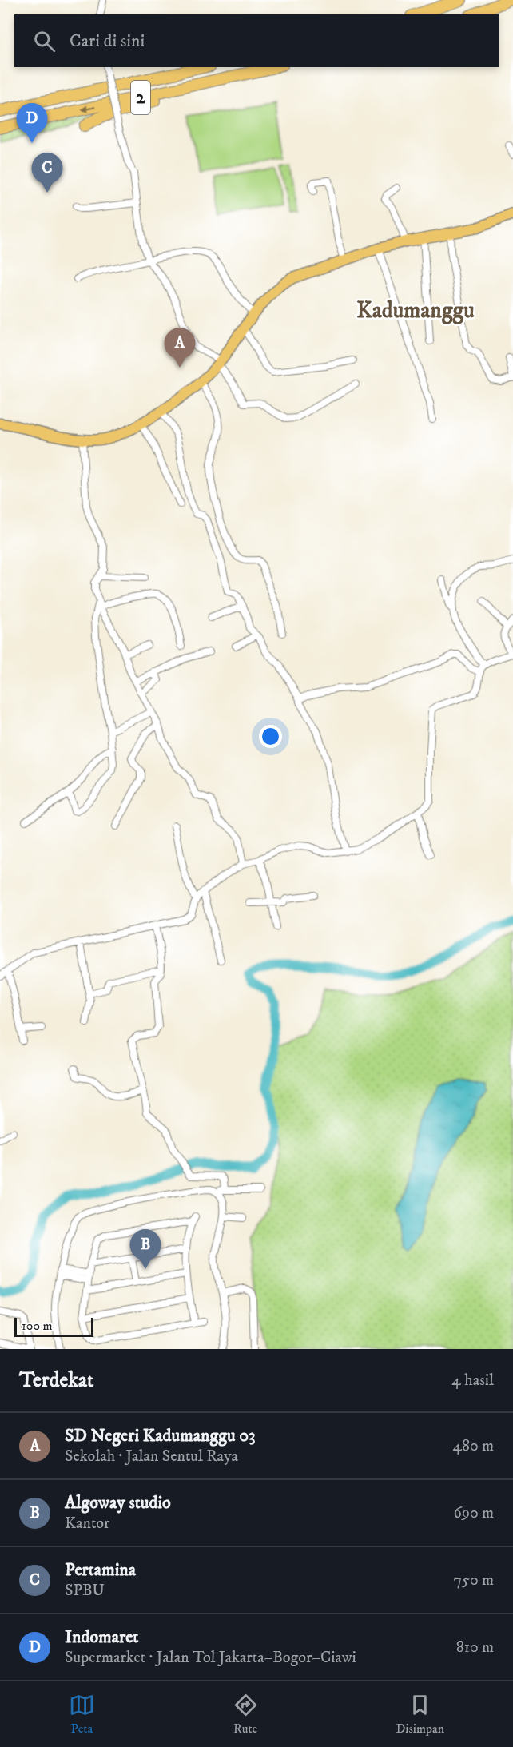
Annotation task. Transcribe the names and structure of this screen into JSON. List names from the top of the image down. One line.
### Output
{"streets":{"highway":["2"]},"districts":["Kadumanggu"],"scale_bar":"100 m","page":{"search":"Cari di sini","pins":["D","C","A","B"],"scale":"100 m","heading":["Terdekat","4 hasil"],"list":[{"mark":"A","name":"SD Negeri Kadumanggu 03","note":"Sekolah · Jalan Sentul Raya","value":"480 m"},{"mark":"B","name":"Algoway studio","note":"Kantor","value":"690 m"},{"mark":"C","name":"Pertamina","note":"SPBU","value":"750 m"},{"mark":"D","name":"Indomaret","note":"Supermarket · Jalan Tol Jakarta–Bogor–Ciawi","value":"810 m"}],"nav":["Peta","Rute","Disimpan"]}}
